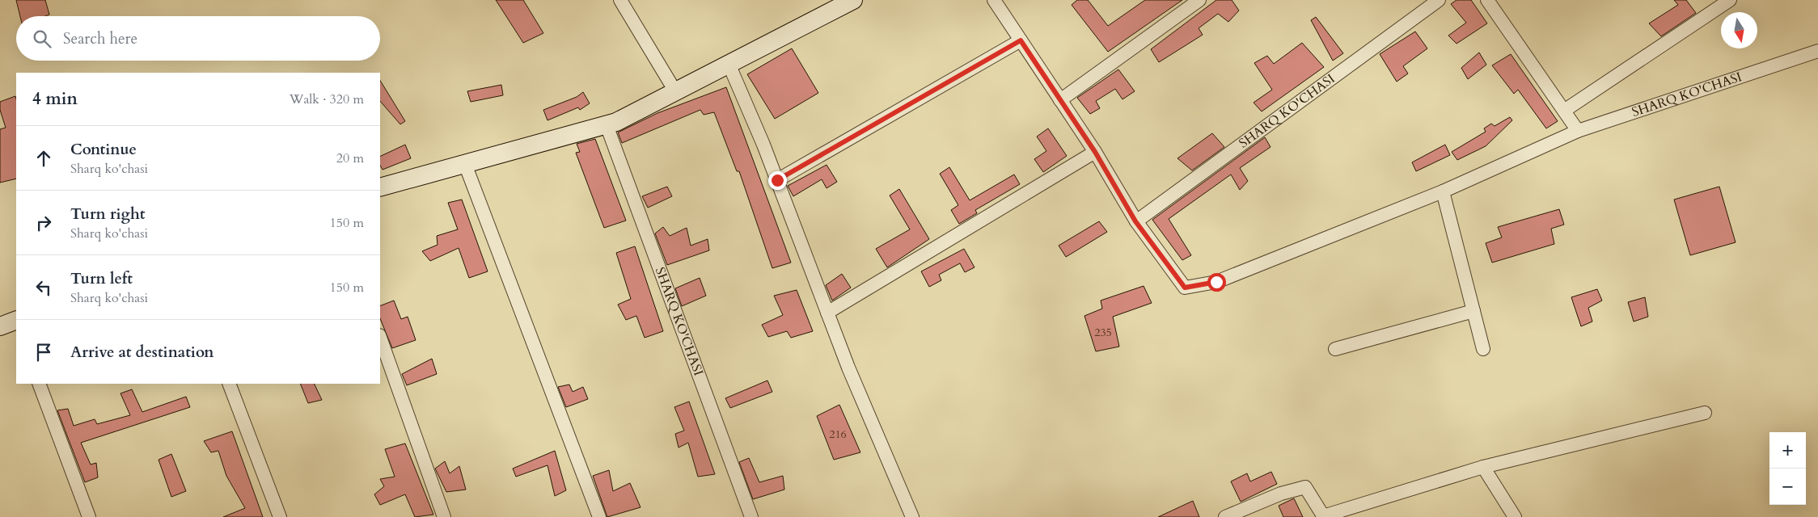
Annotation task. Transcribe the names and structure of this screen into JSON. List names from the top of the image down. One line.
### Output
{"streets":{"street":["SHARQ KO'CHASI"]},"house_numbers":["235","216"],"north":"bottom","page":{"search":"Search here","heading":["4 min","Walk · 320 m"],"list":[["Continue","Sharq ko'chasi","20 m"],["Turn right","Sharq ko'chasi","150 m"],["Turn left","Sharq ko'chasi","150 m"],"Arrive at destination"],"map_buttons":["+","−"]}}
